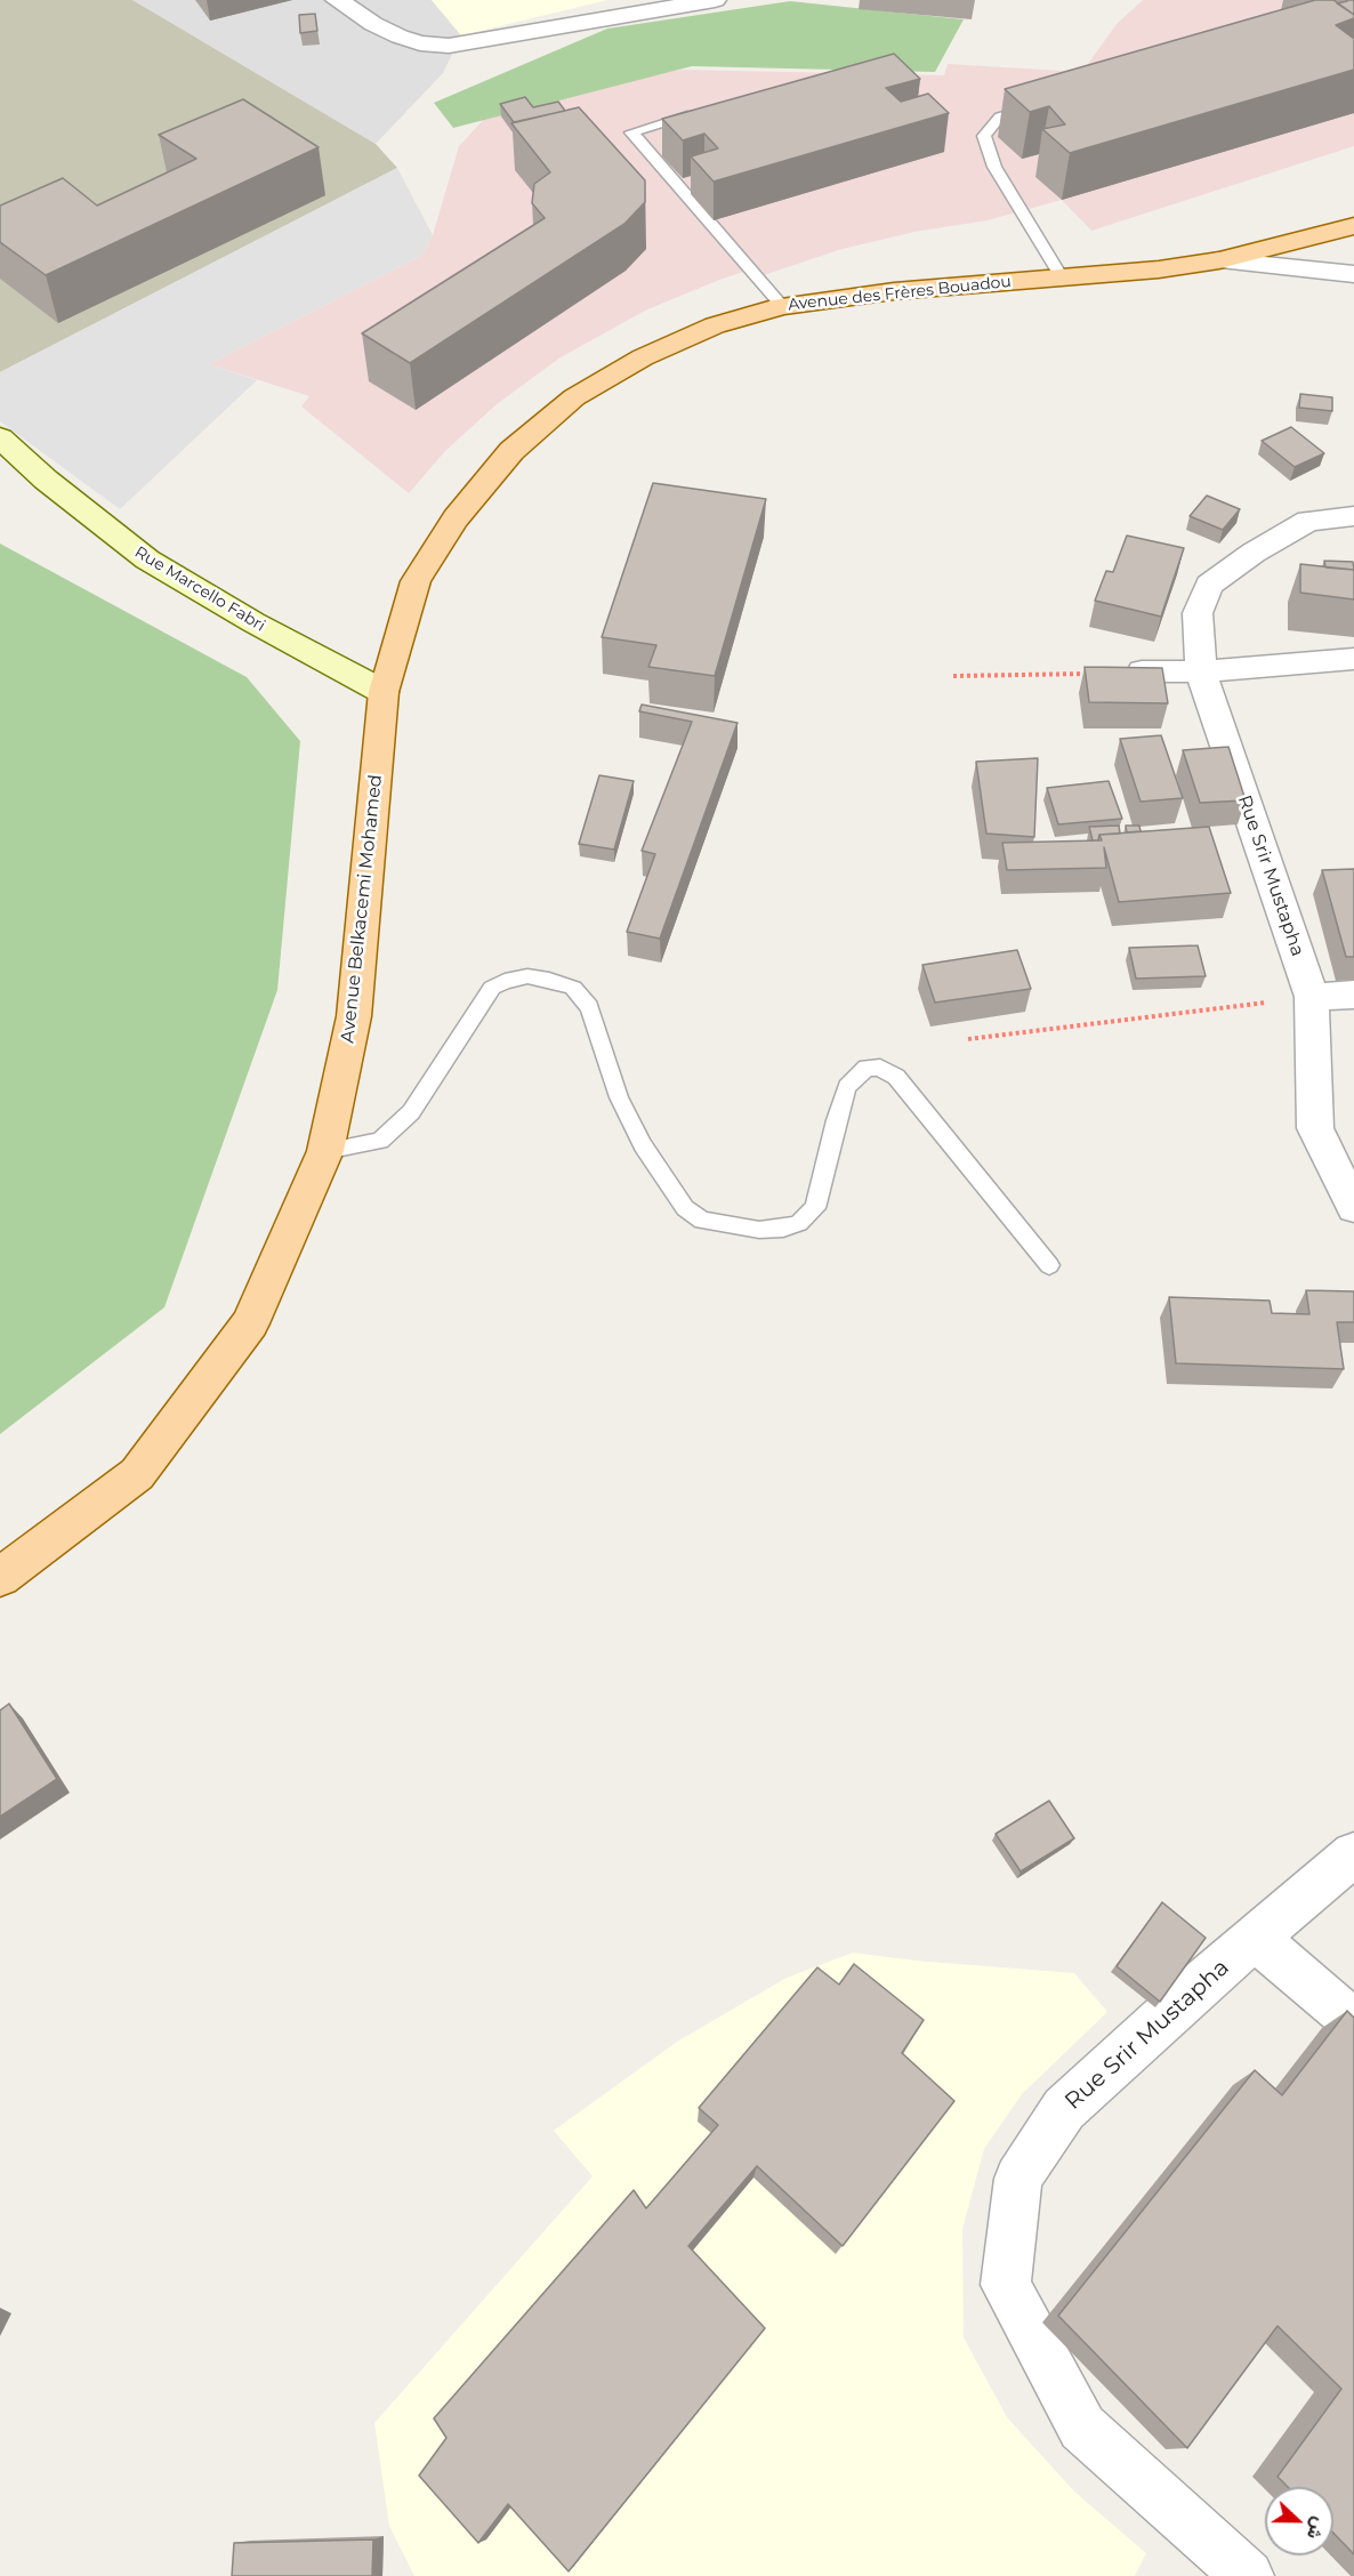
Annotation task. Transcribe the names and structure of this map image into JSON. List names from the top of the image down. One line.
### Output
{"streets":{"main road":["Avenue des Frères Bouadou","Avenue Belkacemi Mohamed"],"street":["Rue Marcello Fabri","Rue Srir Mustapha"]},"crossings":[["Avenue des Frères Bouadou","Rue Marcello Fabri"],["Avenue des Frères Bouadou","Avenue Belkacemi Mohamed"],["Rue Marcello Fabri","Avenue Belkacemi Mohamed"]],"north":"right"}
